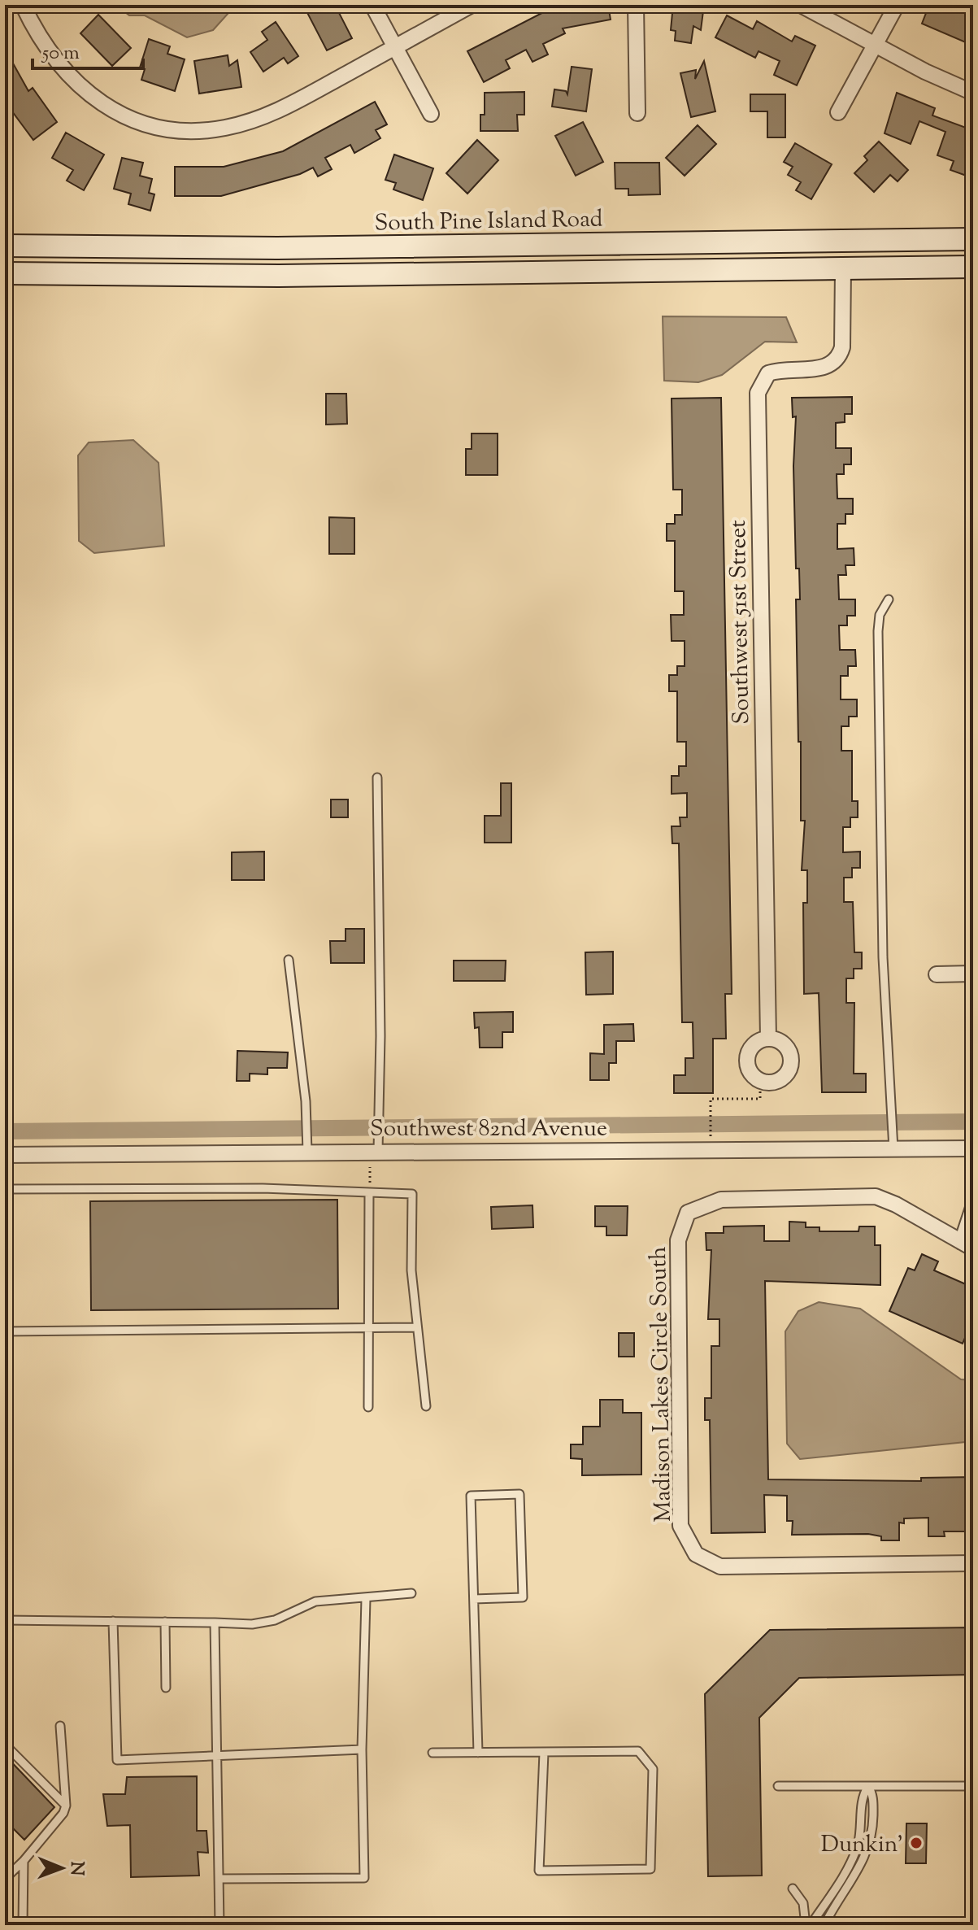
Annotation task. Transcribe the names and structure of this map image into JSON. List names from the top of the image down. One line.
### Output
{"streets":{"main road":["South Pine Island Road"],"street":["Southwest 51st Street","Southwest 82nd Avenue","Madison Lakes Circle South"]},"places":["Dunkin'"],"scale_bar":"50 m","north":"right"}
